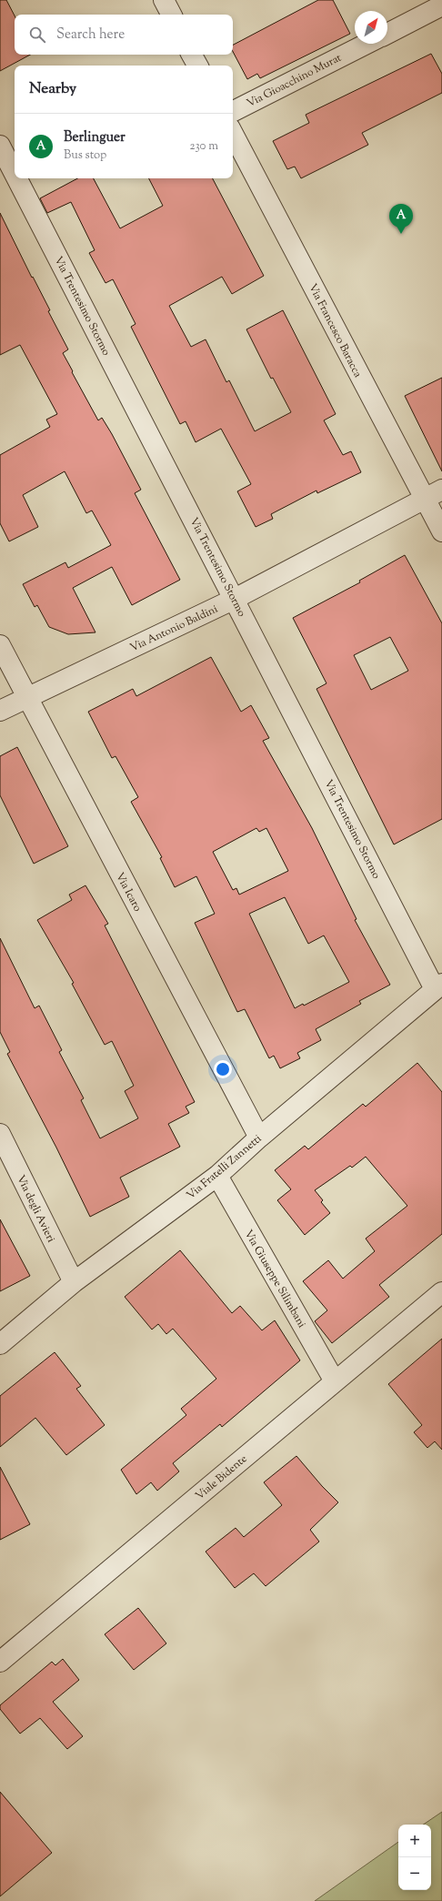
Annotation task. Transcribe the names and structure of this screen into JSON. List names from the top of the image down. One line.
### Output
{"streets":{"street":["Via Gioacchino Murat","Via Trentesimo Stormo","Via Francesco Baracca","Via Antonio Baldini","Via Icaro","Via Fratelli Zannetti","Via degli Avieri","Via Giuseppe Silimbani","Viale Bidente"]},"crossings":[["Via Trentesimo Stormo","Via Antonio Baldini"],["Via Trentesimo Stormo","Via Fratelli Zannetti"],["Via Francesco Baracca","Via Antonio Baldini"],["Via Antonio Baldini","Via Icaro"],["Via Icaro","Via Fratelli Zannetti"],["Via Fratelli Zannetti","Via degli Avieri"],["Via Fratelli Zannetti","Via Giuseppe Silimbani"],["Via Giuseppe Silimbani","Viale Bidente"]],"north":"top right","page":{"search":"Search here","heading":"Nearby","list":[{"mark":"A","name":"Berlinguer","note":"Bus stop","value":"230 m"}],"pins":"A","map_buttons":["+","−"]}}
